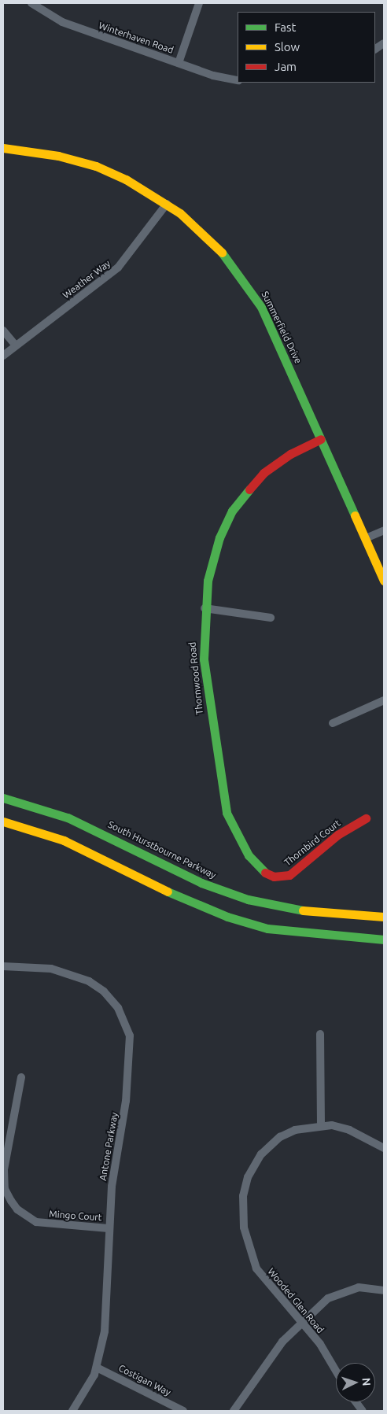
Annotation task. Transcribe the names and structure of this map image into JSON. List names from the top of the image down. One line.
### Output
{"streets":{"street":["Winterhaven Road","Weather Way","Summerfield Drive","Thornwood Road","Thornbird Court","South Hurstbourne Parkway","Antone Parkway","Mingo Court","Wooded Glen Road","Costigan Way"]},"crossings":[["Weather Way","Summerfield Drive"],["Summerfield Drive","Thornwood Road"],["Thornwood Road","Thornbird Court"],["Antone Parkway","Mingo Court"],["Antone Parkway","Costigan Way"]],"legend":["Fast","Slow","Jam"],"north":"right"}
